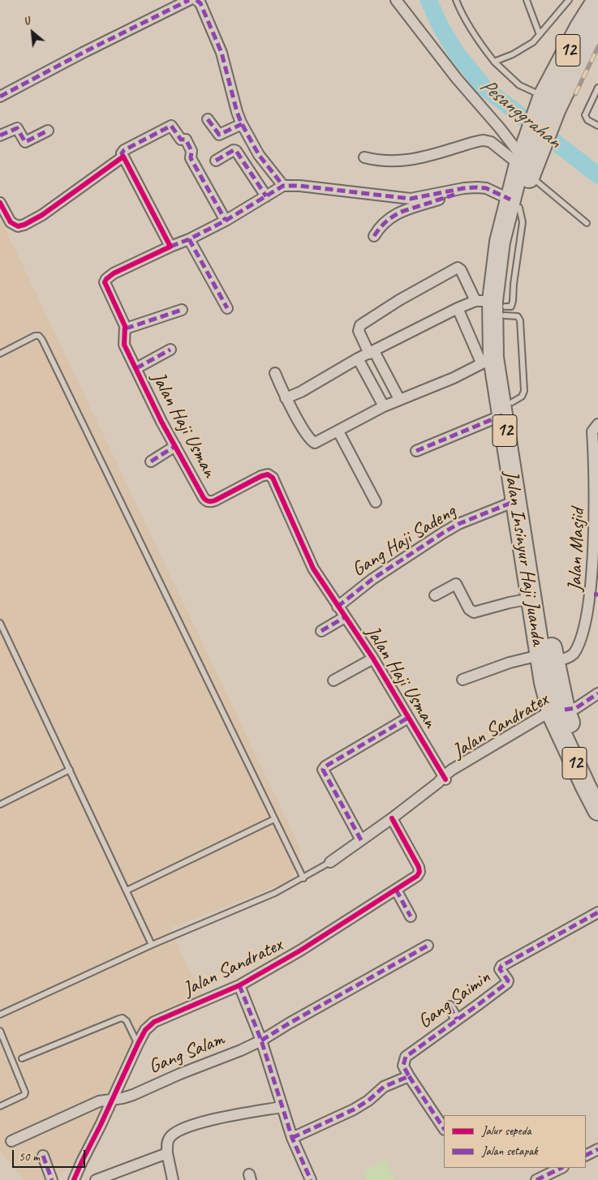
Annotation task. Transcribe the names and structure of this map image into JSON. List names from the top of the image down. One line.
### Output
{"streets":{"highway":["12","Jalan Insinyur Haji Juanda"],"street":["Jalan Haji Usman","Gang Haji Sadeng","Jalan Masjid","Jalan Sandratex","Gang Saimin","Gang Salam"]},"crossings":[["Jalan Haji Usman","Gang Haji Sadeng"],["Jalan Haji Usman","Jalan Sandratex"],["Gang Haji Sadeng","Jalan Insinyur Haji Juanda"],["Jalan Masjid","Jalan Insinyur Haji Juanda"],["Jalan Insinyur Haji Juanda","Jalan Sandratex"],["Jalan Sandratex","Gang Salam"]],"water":["Pesanggrahan"],"legend":["Jalur sepeda","Jalan setapak"],"scale_bar":"50 m","north":"top left"}
